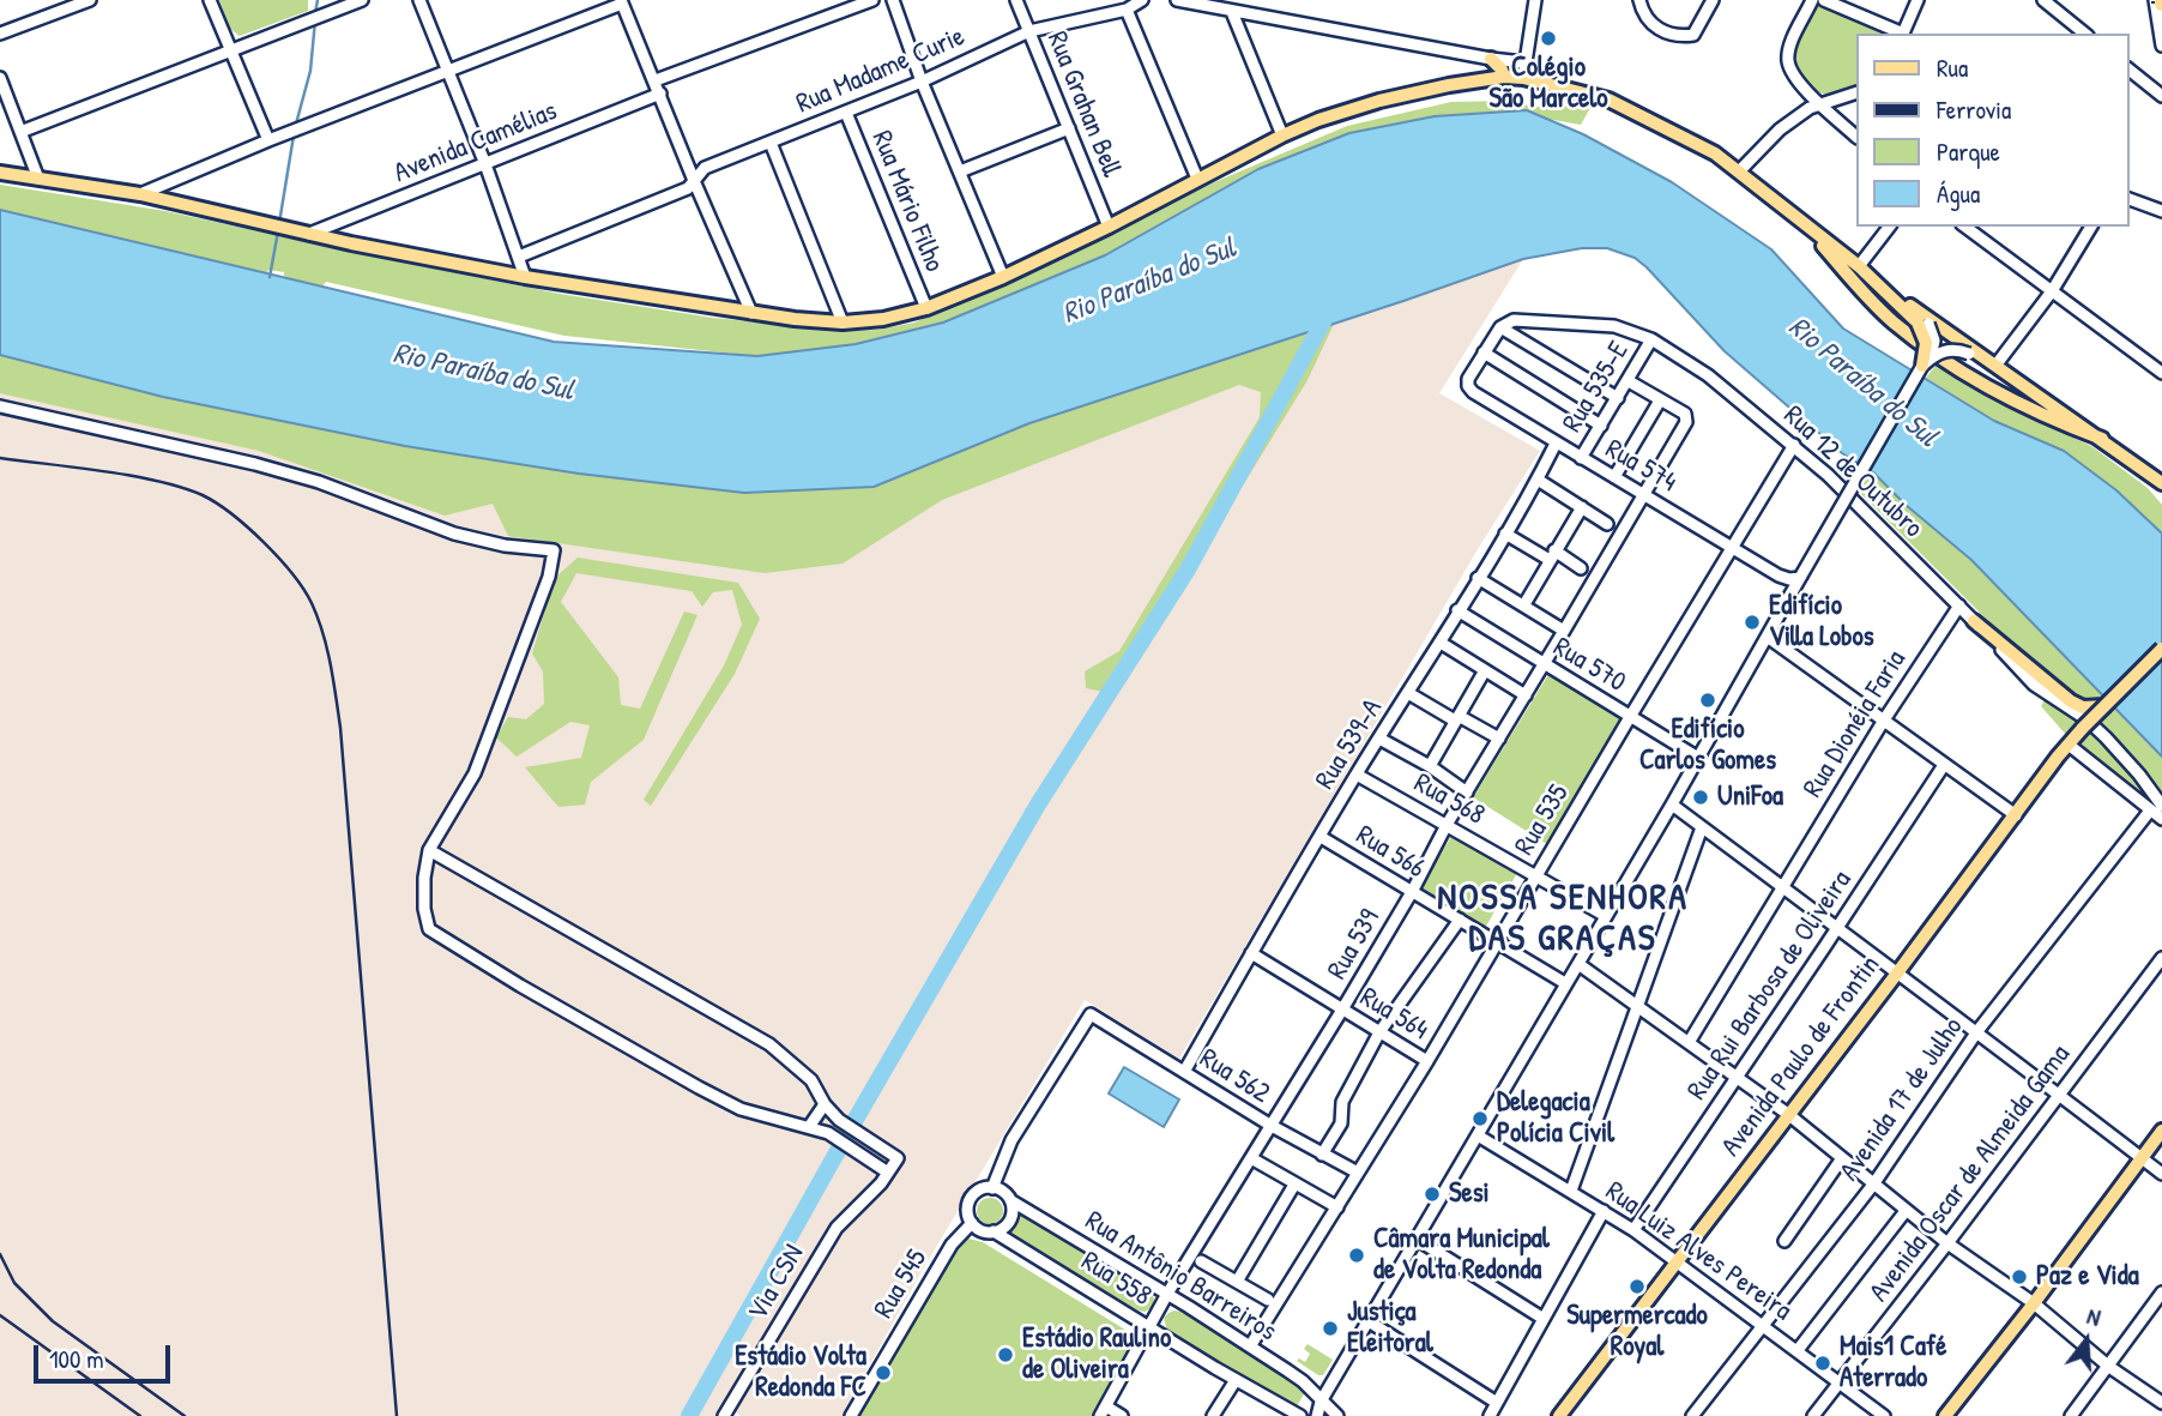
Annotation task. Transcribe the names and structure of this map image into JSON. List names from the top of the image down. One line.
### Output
{"streets":{"main road":["Avenida Paulo de Frontin"],"street":["Rua Madame Curie","Rua Grahan Bell","Avenida Camélias","Rua Mário Filho","Rua 535-E","Rua 574","Rua 12 de Outubro","Rua 570","Rua Dionéia Faria","Rua 539-A","Rua 568","Rua 535","Rua 566","Rua 539","Rua Rui Barbosa de Oliveira","Rua 564","Rua 562","Avenida 17 de Julho","Avenida Oscar de Almeida Gama","Rua Luiz Alves Pereira","Rua Antônio Barreiros","Rua 558","Via CSN","Rua 545"]},"crossings":[["Rua Madame Curie","Rua Grahan Bell"],["Rua Madame Curie","Rua Mário Filho"],["Rua 535-E","Rua 574"],["Rua 535-E","Rua 12 de Outubro"],["Rua 574","Rua 539-A"],["Rua 574","Rua 535"],["Rua 574","Rua 539"],["Rua 12 de Outubro","Rua Dionéia Faria"],["Rua 12 de Outubro","Rua 535"],["Rua 12 de Outubro","Avenida 17 de Julho"],["Rua 570","Rua 539-A"],["Rua 570","Rua 535"],["Rua 570","Rua 539"],["Rua 539-A","Rua 568"],["Rua 539-A","Rua 566"],["Rua 539-A","Rua 564"],["Rua 539-A","Rua 562"],["Rua 568","Rua 535"],["Rua 568","Rua 539"],["Rua 535","Rua 566"],["Rua 535","Rua 564"],["Rua 535","Rua 562"],["Rua 535","Rua Antônio Barreiros"],["Rua 566","Rua 539"],["Rua 539","Rua 564"],["Rua 539","Rua 562"],["Rua 539","Rua Antônio Barreiros"],["Rua 539","Rua 558"],["Rua Rui Barbosa de Oliveira","Rua Luiz Alves Pereira"],["Avenida Paulo de Frontin","Rua Luiz Alves Pereira"],["Rua 562","Rua Antônio Barreiros"],["Rua 562","Rua 558"],["Rua 562","Rua 545"],["Avenida 17 de Julho","Rua Luiz Alves Pereira"],["Avenida Oscar de Almeida Gama","Rua Luiz Alves Pereira"],["Rua Antônio Barreiros","Rua 558"],["Rua Antônio Barreiros","Rua 545"],["Rua 558","Rua 545"]],"districts":["NOSSA SENHORA DAS GRAÇAS"],"water":["Rio Paraíba do Sul"],"places":["Colégio São Marcelo","Edifício Villa Lobos","Edifício Carlos Gomes","UniFoa","Delegacia Polícia Civil","Sesi","Câmara Municipal de Volta Redonda","Paz e Vida","Supermercado Royal","Justiça Eleitoral","Estádio Raulino de Oliveira","Mais1 Café Aterrado","Estádio Volta Redonda FC"],"legend":["Rua","Ferrovia","Parque","Água"],"scale_bar":"100 m","north":"top"}
